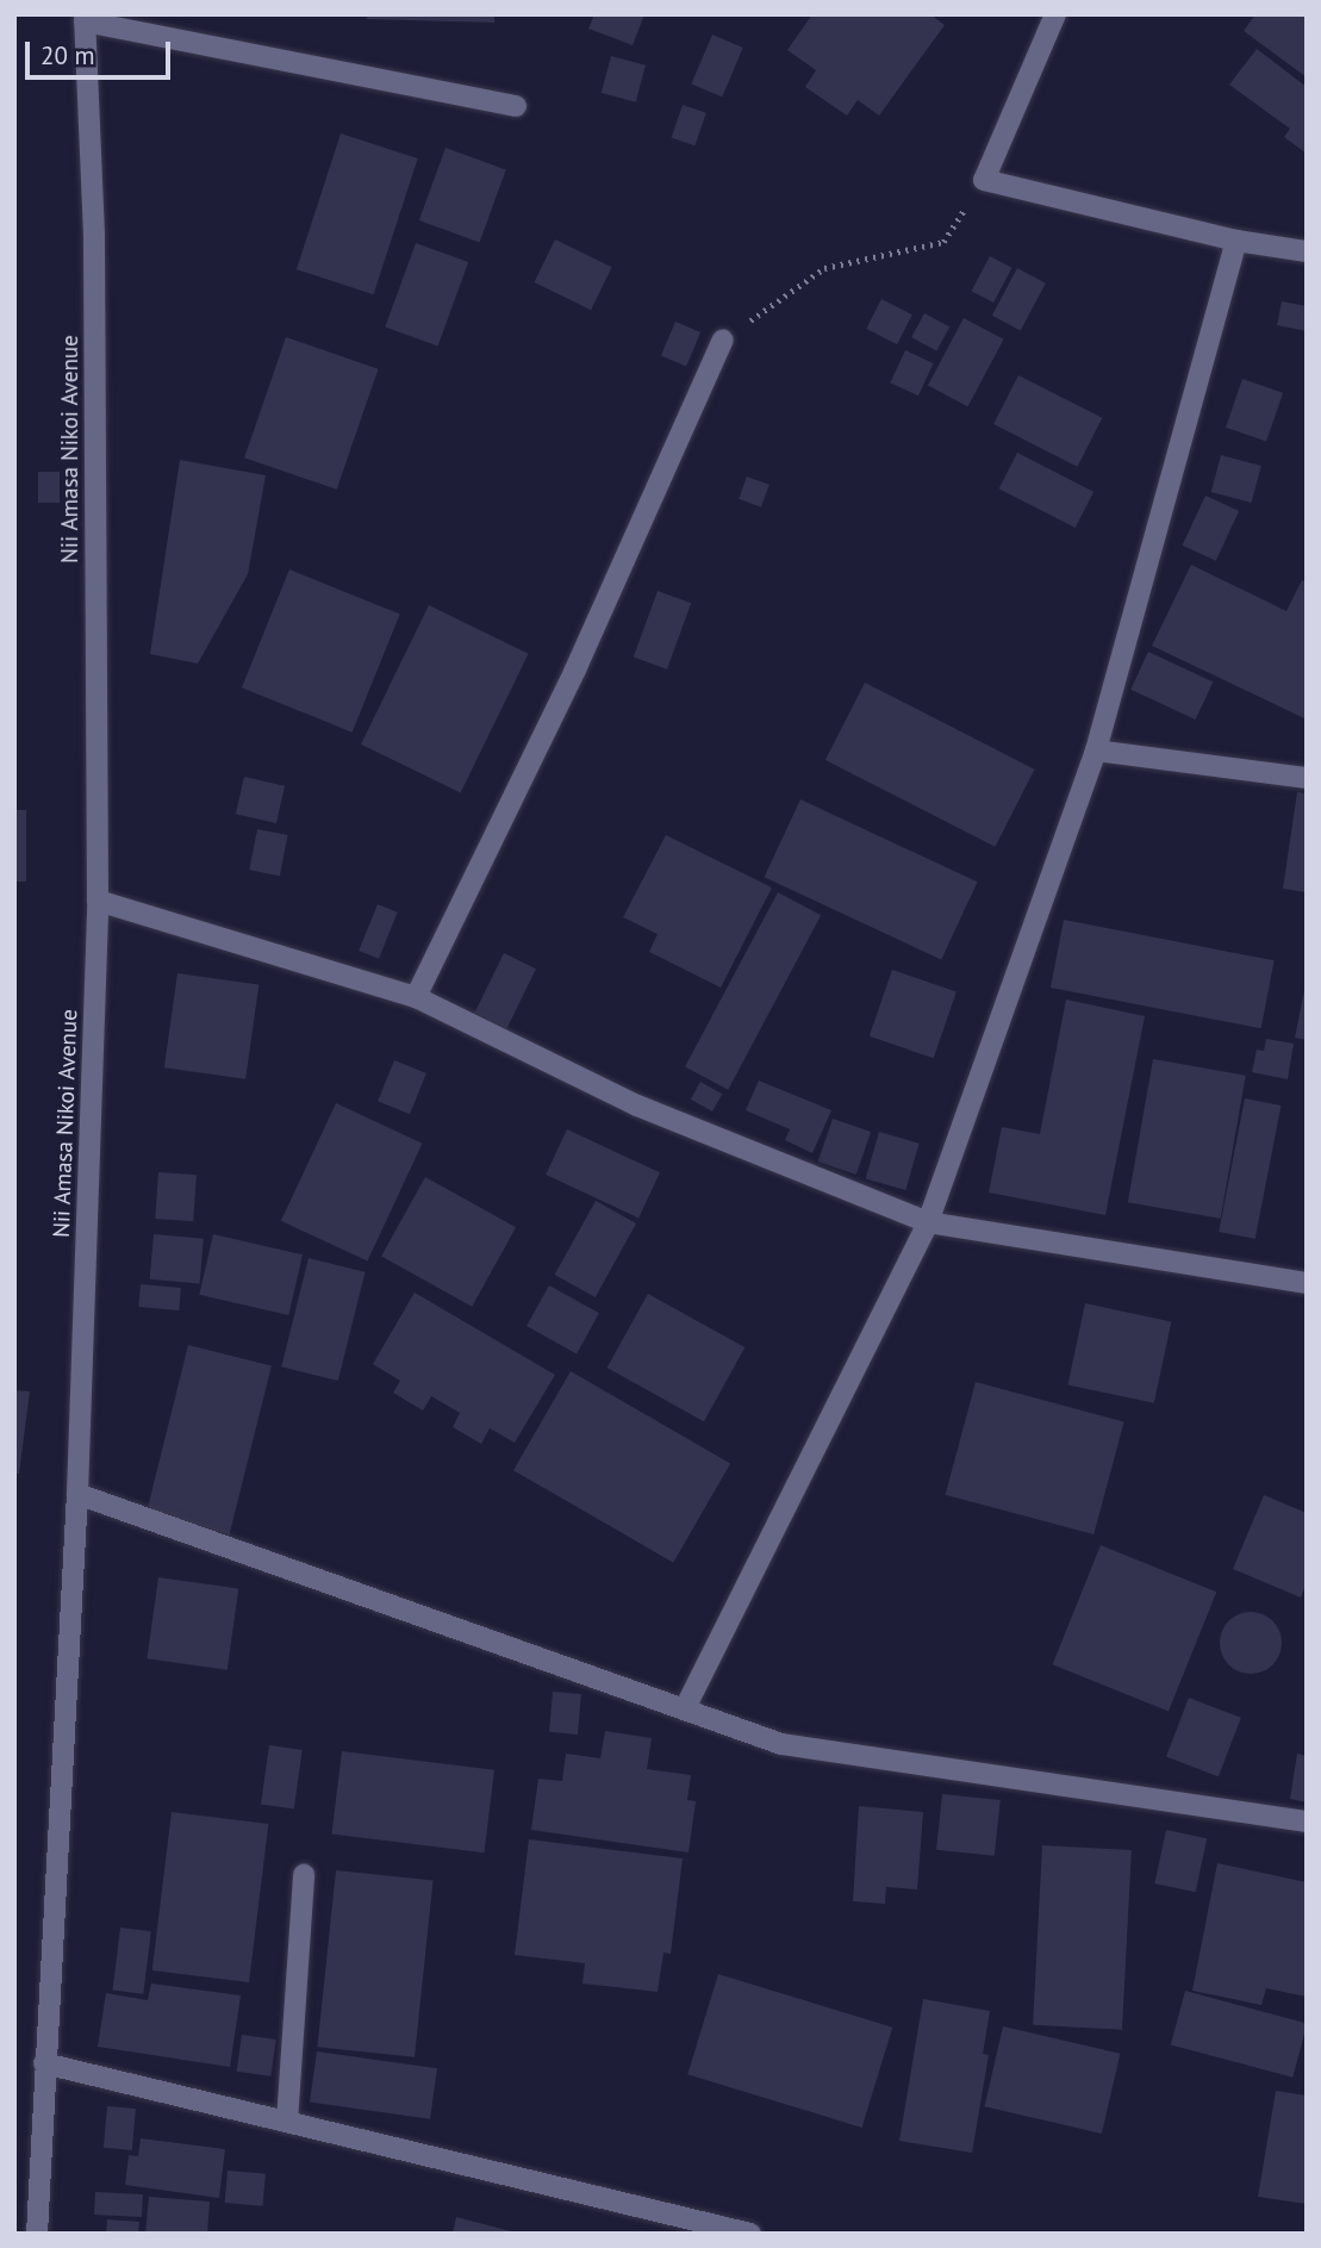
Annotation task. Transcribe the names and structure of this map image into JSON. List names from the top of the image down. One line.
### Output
{"streets":{"street":["Nii Amasa Nikoi Avenue"]},"scale_bar":"20 m"}
